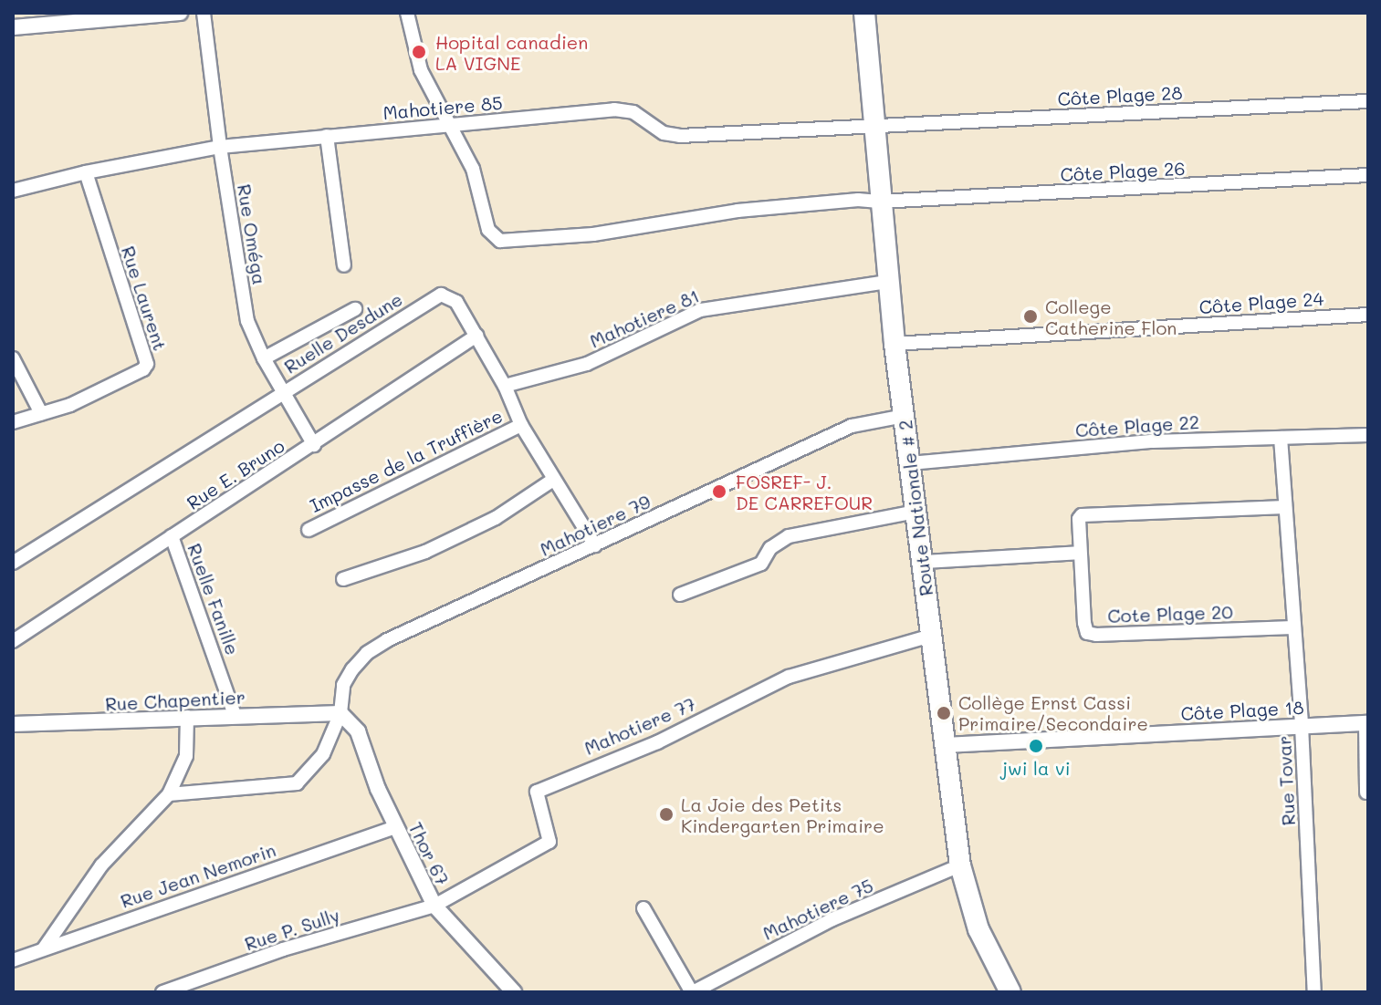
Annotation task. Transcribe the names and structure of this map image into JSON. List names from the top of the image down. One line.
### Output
{"streets":{"main road":["Route Nationale # 2"],"street":["Côte Plage 28","Mahotiere 85","Côte Plage 26","Rue Oméga","Rue Laurent","Côte Plage 24","Mahotiere 81","Ruelle Desdune","Côte Plage 22","Impasse de la Truffière","Rue E. Bruno","Mahotiere 79","Ruelle Fanille","Cote Plage 20","Rue Chapentier","Côte Plage 18","Mahotiere 77","Rue Tovar","Thor 67","Rue Jean Nemorin","Mahotiere 75","Rue P. Sully"]},"crossings":[["Côte Plage 28","Mahotiere 85"],["Côte Plage 28","Route Nationale # 2"],["Mahotiere 85","Côte Plage 26"],["Mahotiere 85","Rue Oméga"],["Mahotiere 85","Rue Laurent"],["Mahotiere 85","Route Nationale # 2"],["Côte Plage 26","Route Nationale # 2"],["Rue Oméga","Ruelle Desdune"],["Rue Oméga","Rue E. Bruno"],["Côte Plage 24","Route Nationale # 2"],["Mahotiere 81","Ruelle Desdune"],["Mahotiere 81","Route Nationale # 2"],["Ruelle Desdune","Impasse de la Truffière"],["Ruelle Desdune","Rue E. Bruno"],["Ruelle Desdune","Mahotiere 79"],["Côte Plage 22","Route Nationale # 2"],["Côte Plage 22","Rue Tovar"],["Rue E. Bruno","Ruelle Fanille"],["Route Nationale # 2","Mahotiere 79"],["Route Nationale # 2","Côte Plage 18"],["Route Nationale # 2","Mahotiere 77"],["Route Nationale # 2","Mahotiere 75"],["Mahotiere 79","Rue Chapentier"],["Mahotiere 79","Thor 67"],["Ruelle Fanille","Rue Chapentier"],["Cote Plage 20","Rue Tovar"],["Rue Chapentier","Thor 67"],["Côte Plage 18","Rue Tovar"],["Mahotiere 77","Thor 67"],["Mahotiere 77","Rue P. Sully"],["Thor 67","Rue Jean Nemorin"],["Thor 67","Rue P. Sully"]],"places":["Hopital canadien LA VIGNE","College Catherine Flon","FOSREF- J. DE CARREFOUR","Collège Ernst Cassi Primaire/Secondaire","jwi la vi","La Joie des Petits Kindergarten Primaire"]}
